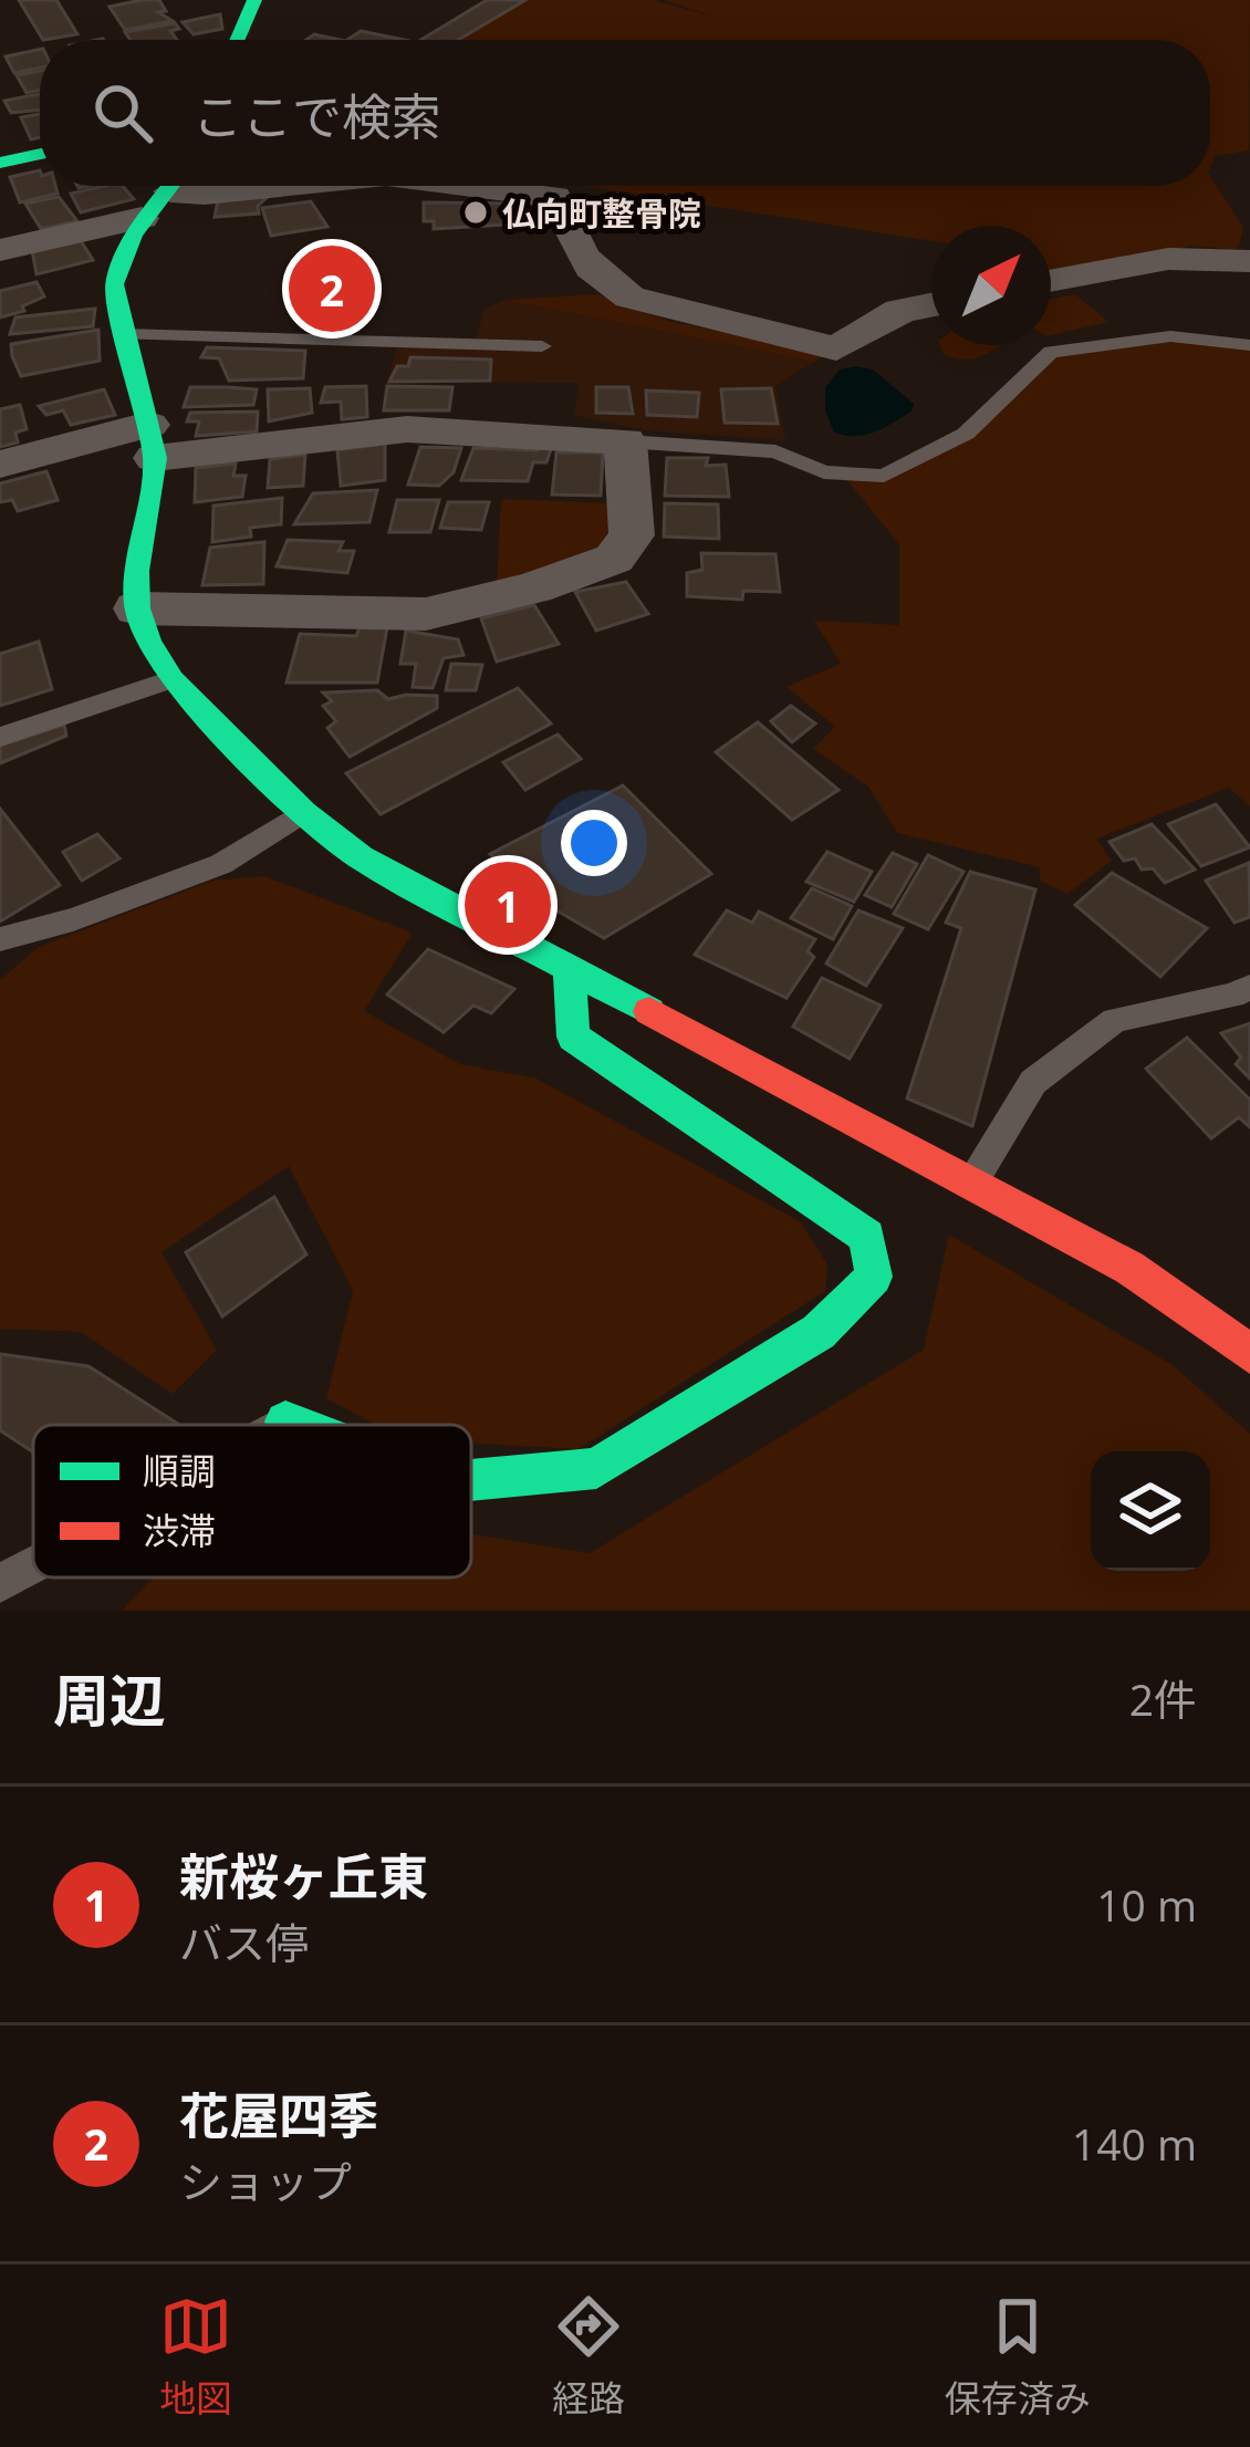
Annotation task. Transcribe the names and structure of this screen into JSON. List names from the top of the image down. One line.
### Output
{"places":["仏向町整骨院"],"legend":["順調","渋滞"],"north":"top right","page":{"search":"ここで検索","pins":["2","1"],"heading":["周辺","2件"],"list":[{"mark":"1","name":"新桜ヶ丘東","note":"バス停","value":"10 m"},{"mark":"2","name":"花屋四季","note":"ショップ","value":"140 m"}],"nav":["地図","経路","保存済み"]}}
